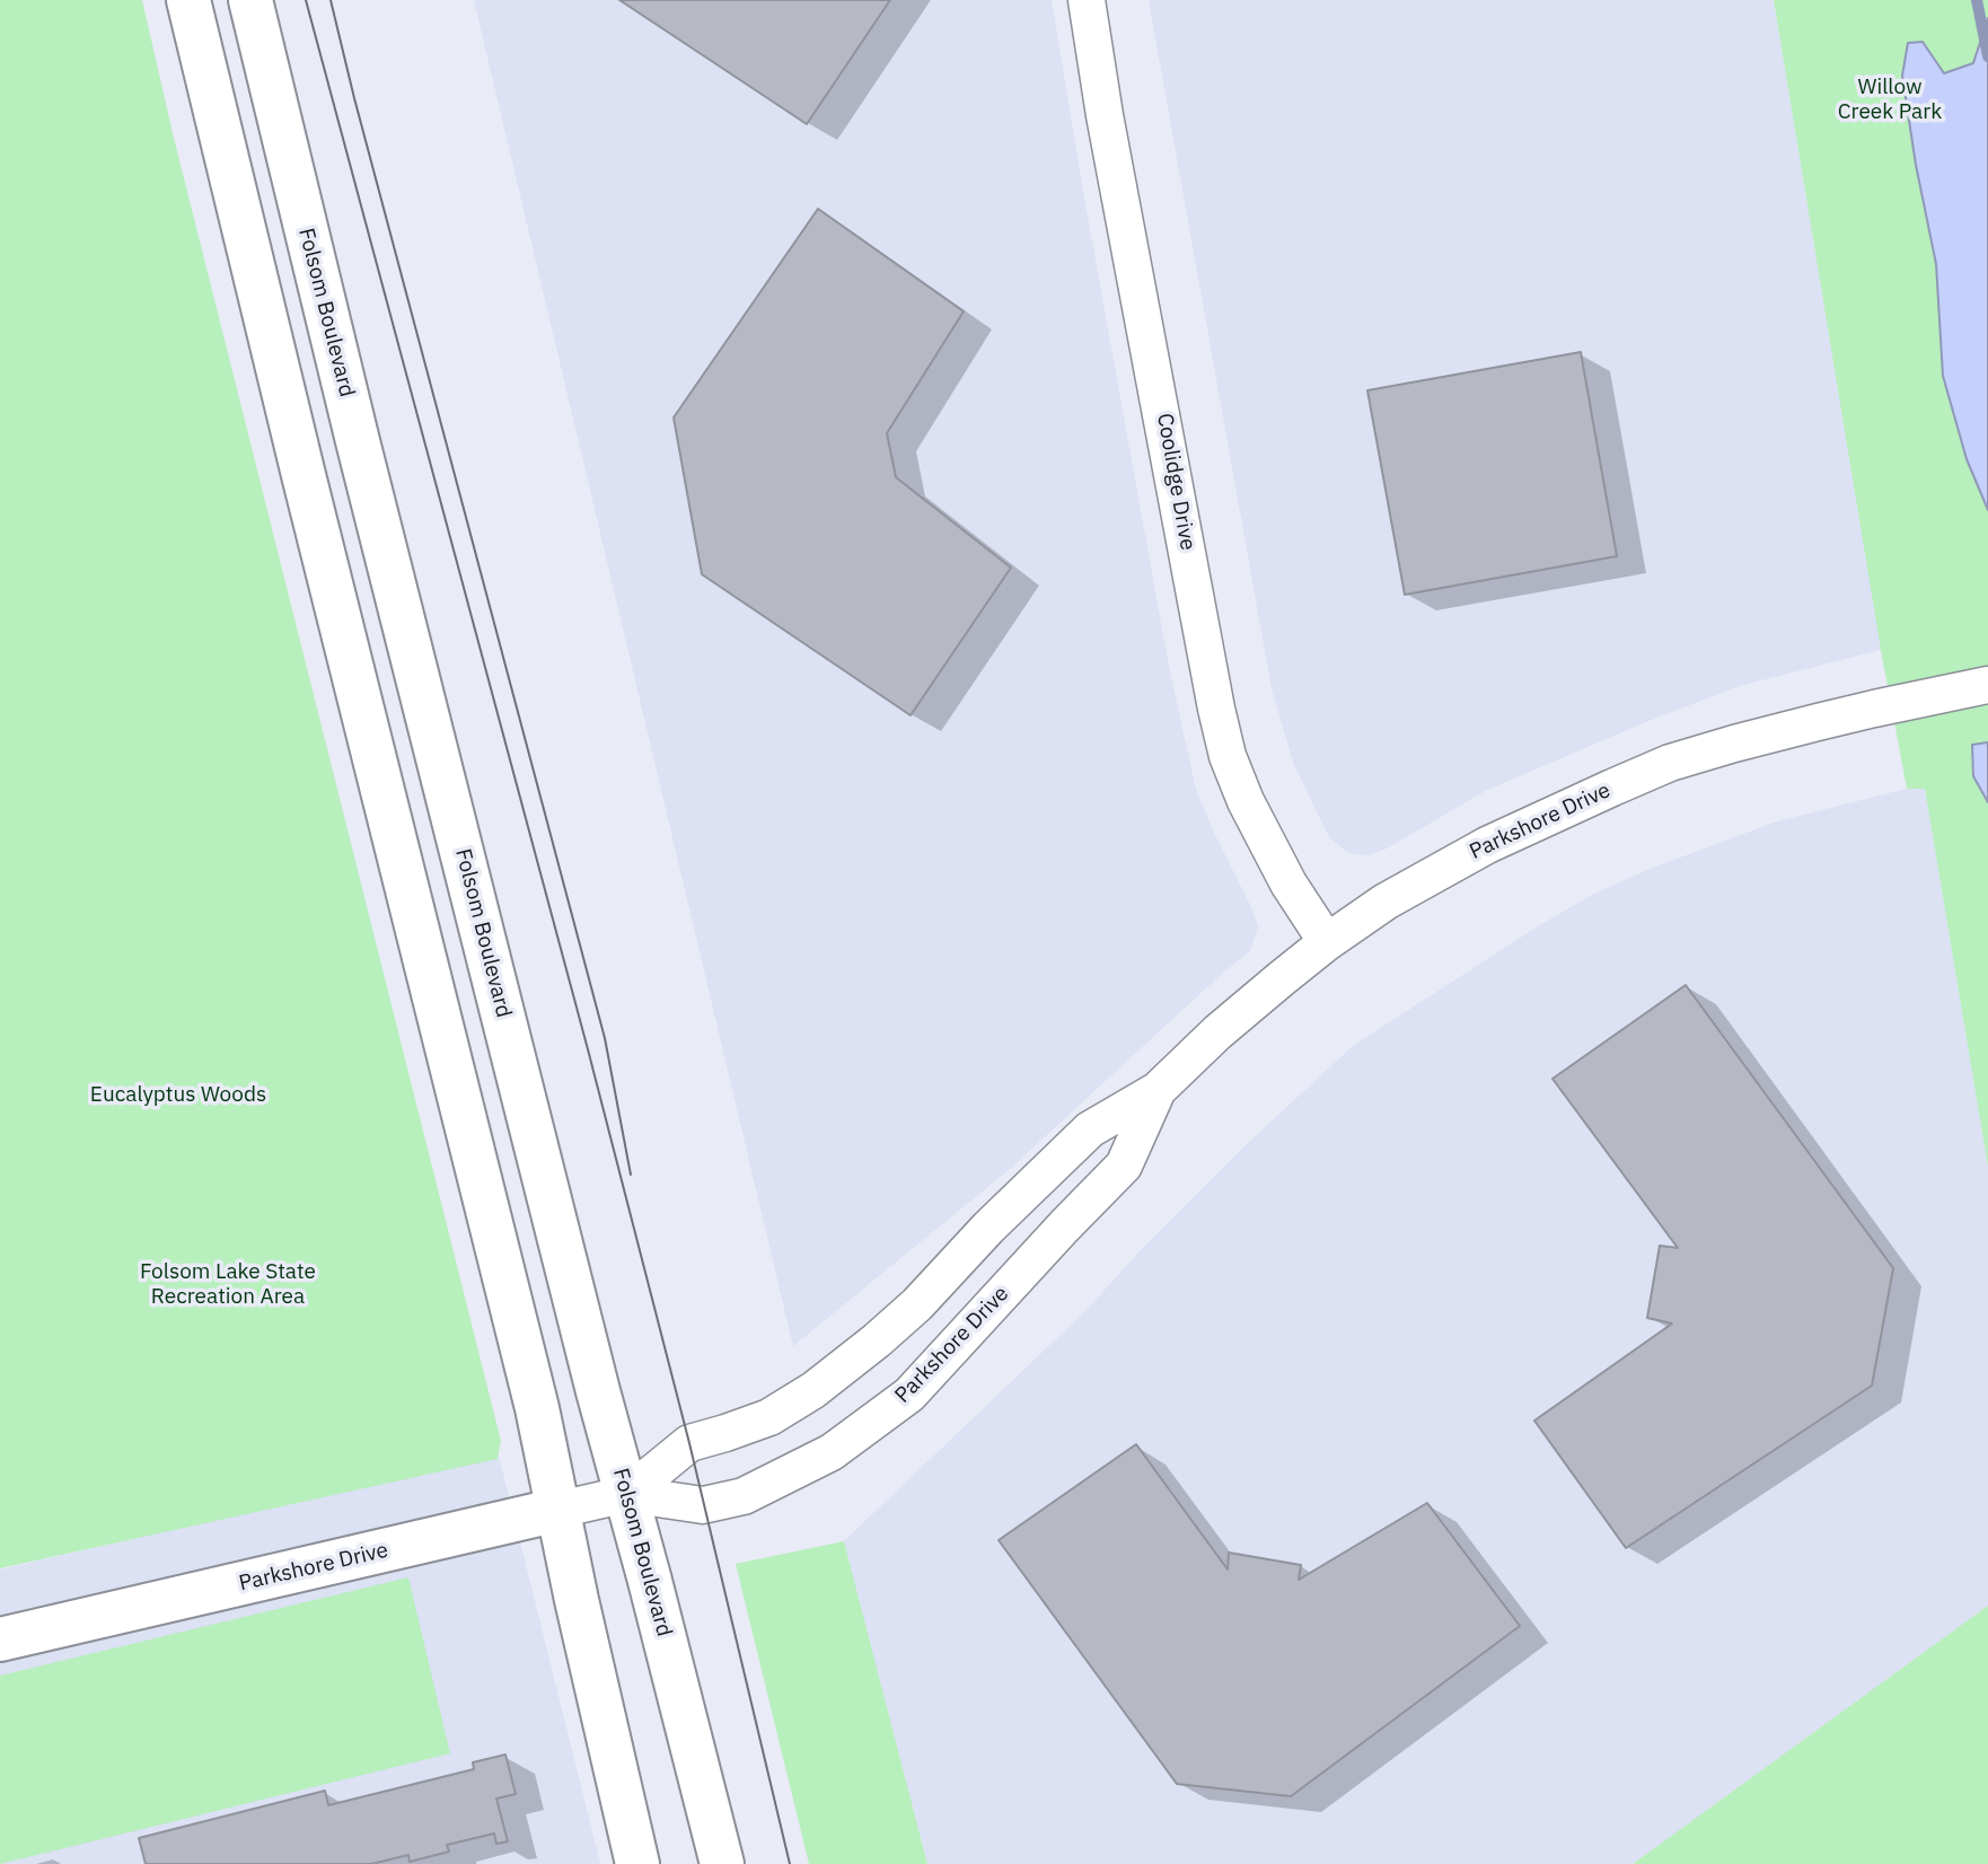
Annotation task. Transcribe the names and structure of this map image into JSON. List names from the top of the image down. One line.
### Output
{"streets":{"main road":["Folsom Boulevard","Parkshore Drive"],"street":["Coolidge Drive"]},"crossings":[["Folsom Boulevard","Parkshore Drive"],["Coolidge Drive","Parkshore Drive"]],"parks":["Willow Creek Park","Eucalyptus Woods","Folsom Lake State Recreation Area"]}
